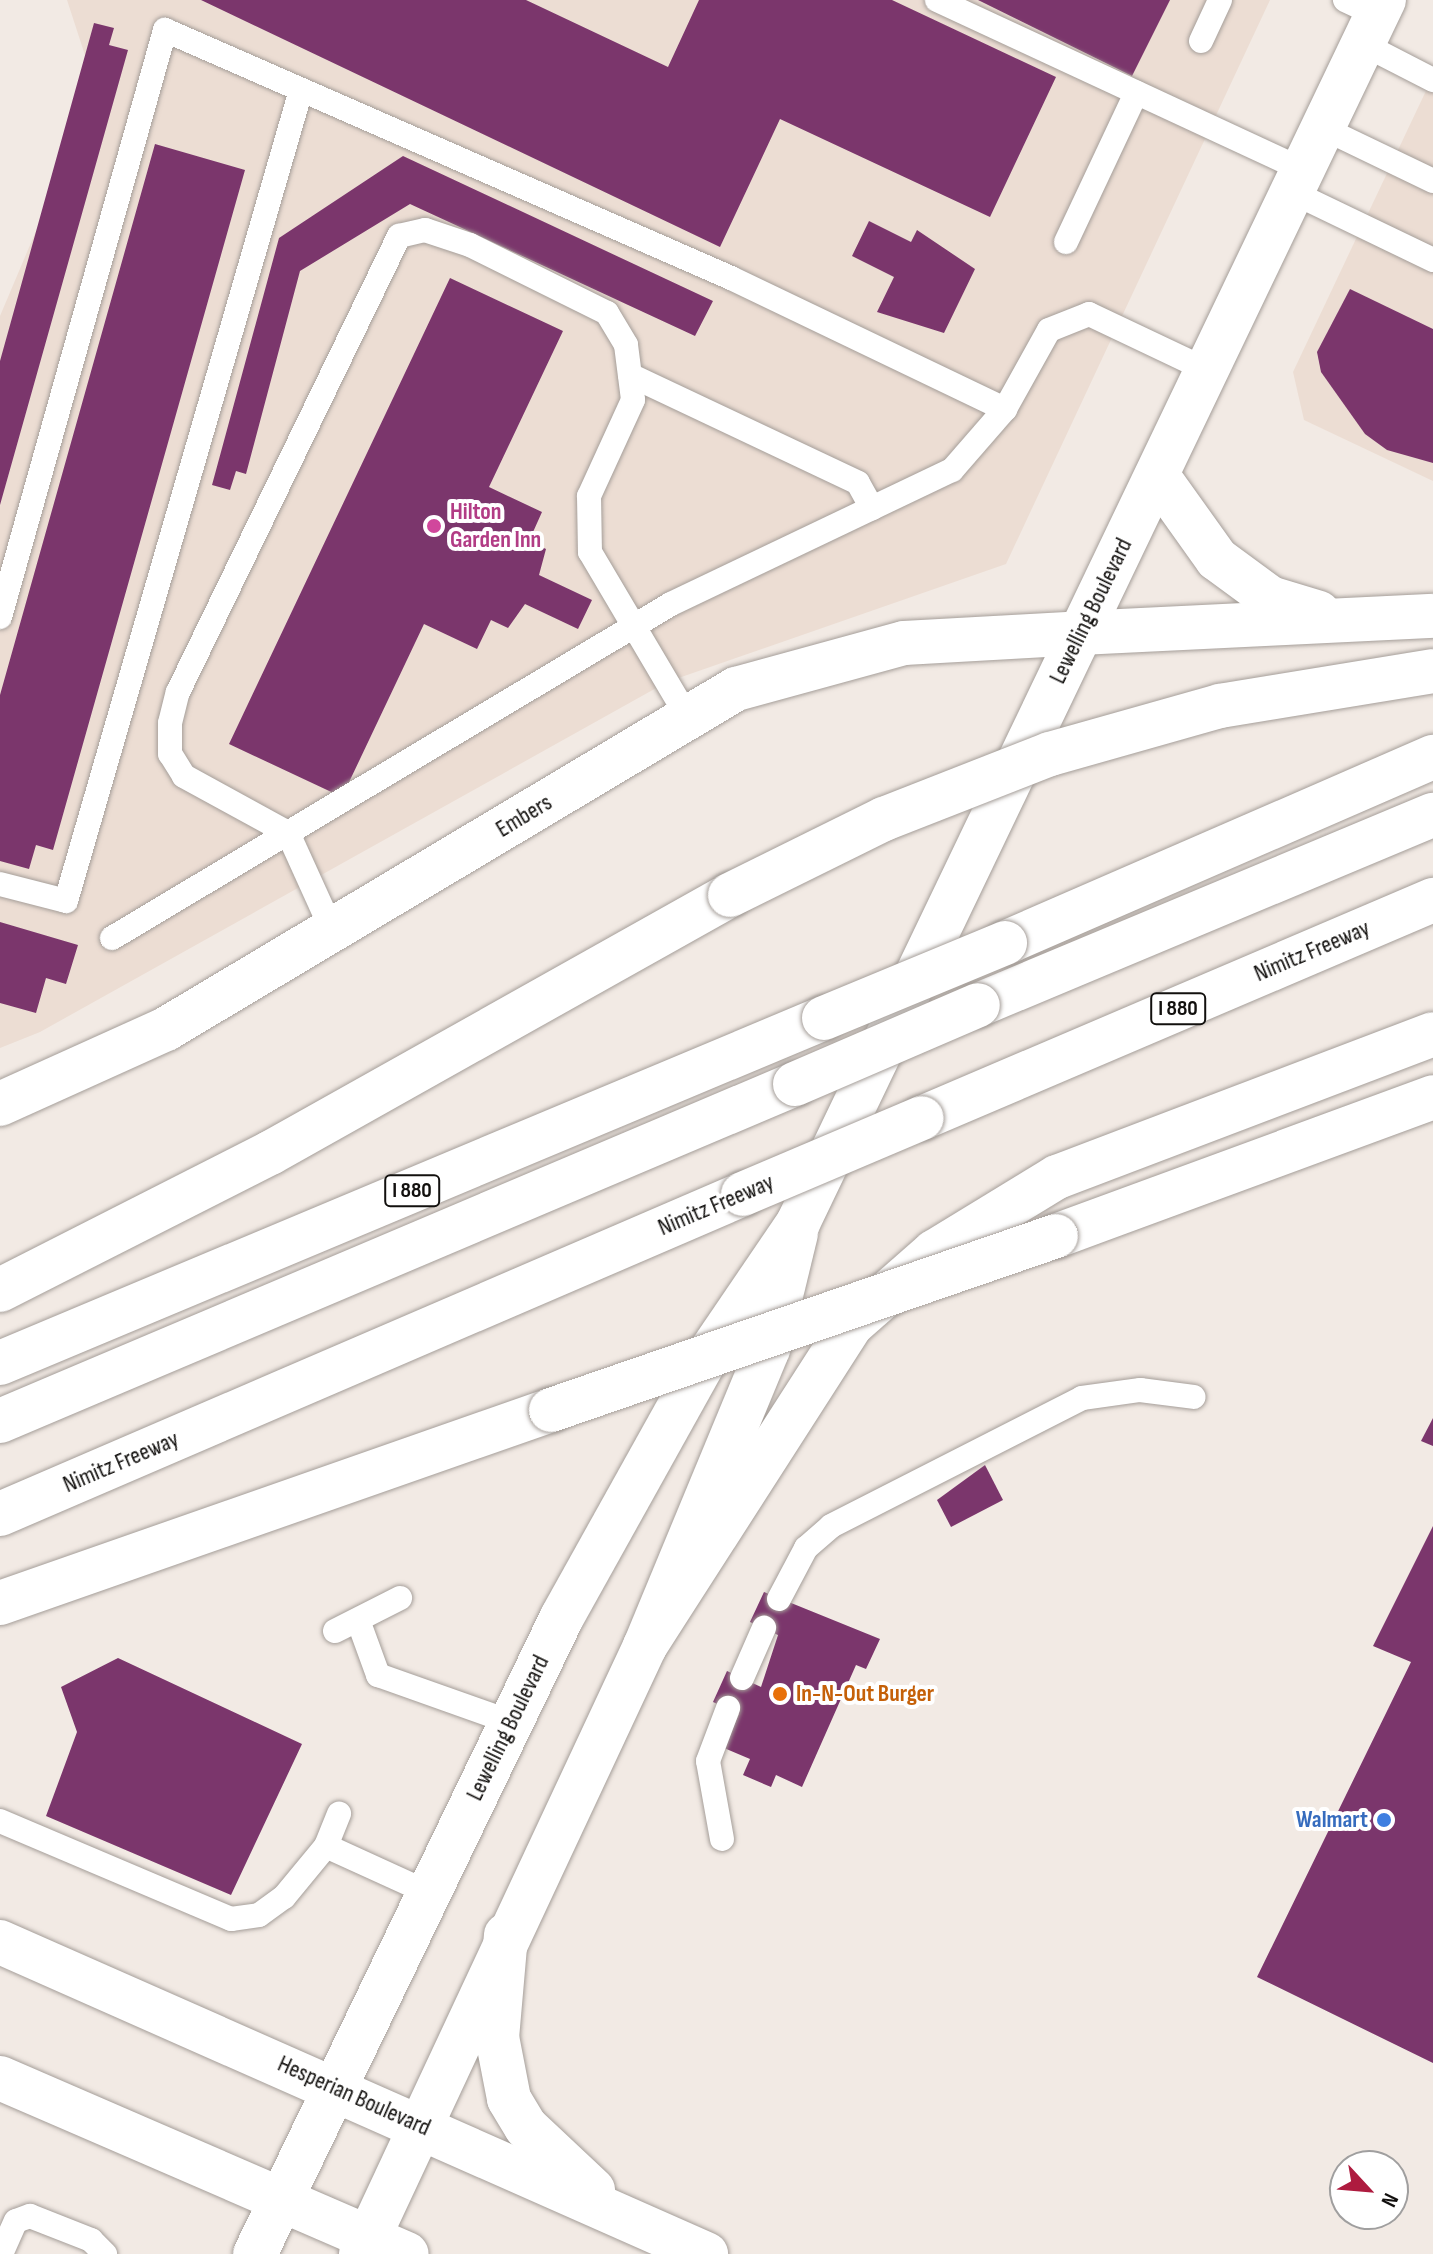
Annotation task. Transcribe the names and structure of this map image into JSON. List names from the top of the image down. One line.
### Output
{"streets":{"main road":["Lewelling Boulevard","Embers","Nimitz Freeway","I 880","Hesperian Boulevard"]},"crossings":[["Lewelling Boulevard","Embers"],["Lewelling Boulevard","Hesperian Boulevard"]],"places":["Hilton Garden Inn","In-N-Out Burger","Walmart"],"north":"bottom right"}
